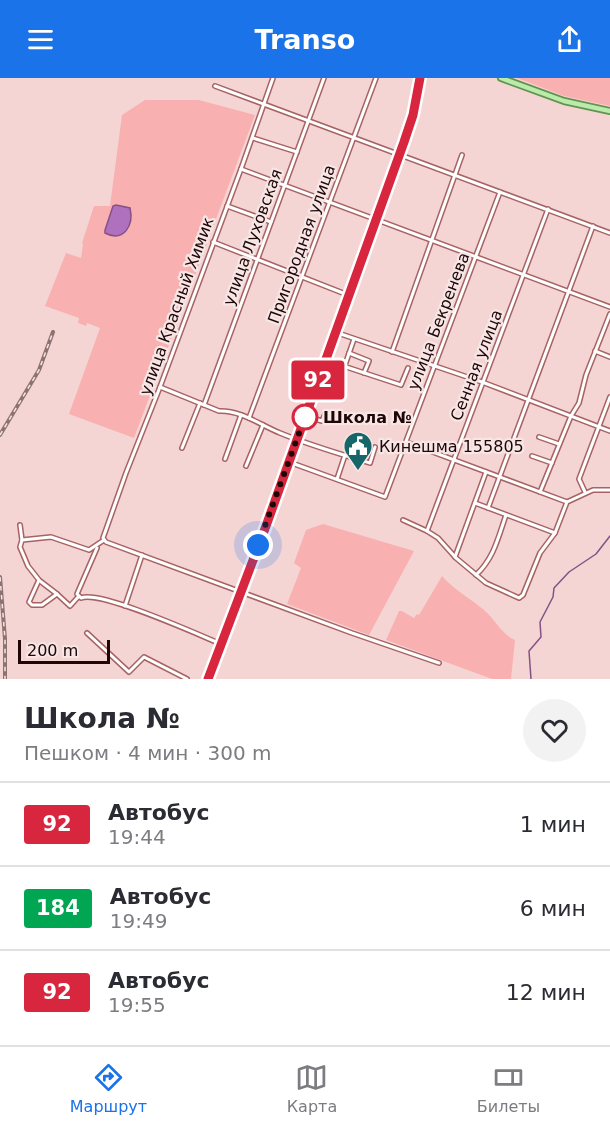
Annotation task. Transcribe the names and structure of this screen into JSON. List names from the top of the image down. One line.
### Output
{"streets":{"street":["улица Луховская","Пригородная улица","улица Красный Химик","улица Бекренева","Сенная улица"]},"places":{"other":["Школа №"],"public building":["Кинешма 155805"]},"lines":["bus line 92"],"scale_bar":"200 m","page":{"header":"Transo","on_map":"92","scale":"200 m","heading":["Школа №","Пешком · 4 мин · 300 m"],"list":[{"mark":"92","name":"Автобус","note":"19:44","value":"1 мин"},{"mark":"184","name":"Автобус","note":"19:49","value":"6 мин"},{"mark":"92","name":"Автобус","note":"19:55","value":"12 мин"}],"tabs":["Маршрут","Карта","Билеты"]}}
